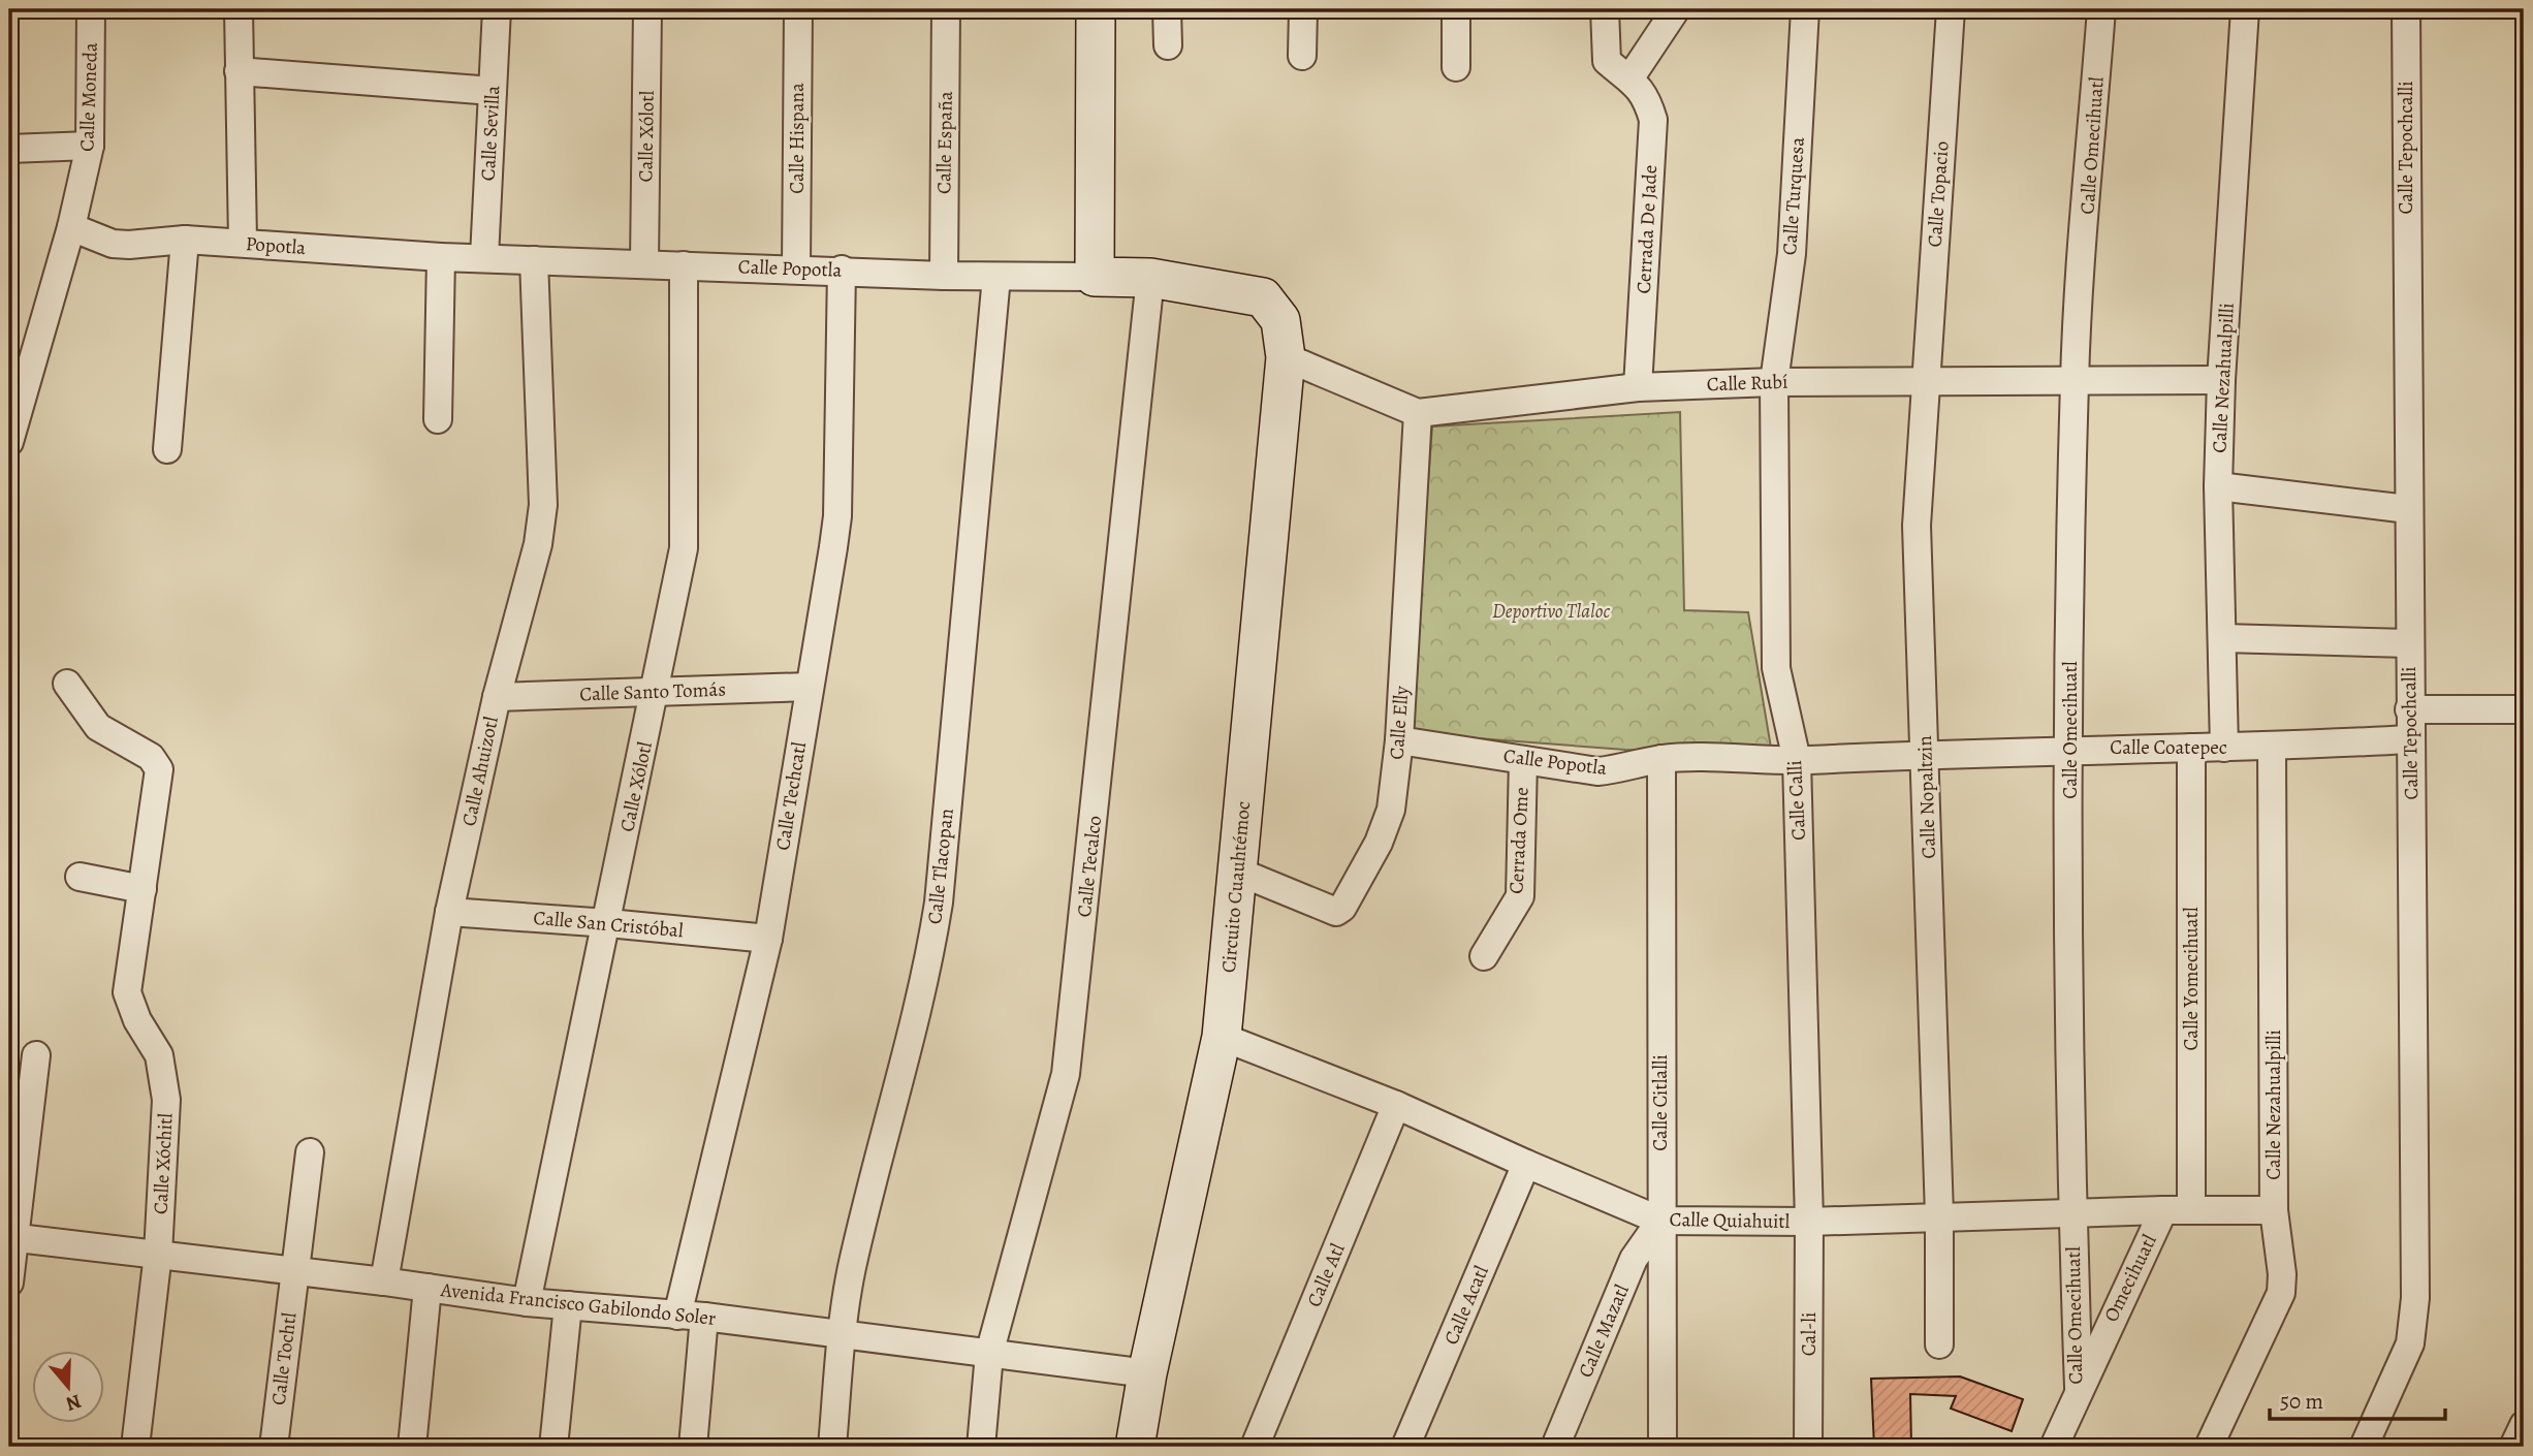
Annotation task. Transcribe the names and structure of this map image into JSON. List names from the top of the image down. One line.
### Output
{"streets":{"street":["Calle Moneda","Calle Sevilla","Calle Xólotl","Calle Hispana","Calle España","Calle Omecihuatl","Calle Tepochcalli","Calle Topacio","Calle Turquesa","Cerrada De Jade","Popotla","Calle Popotla","Calle Nezahualpilli","Calle Rubí","Calle Santo Tomás","Calle Elly","Calle Coatepec","Calle Ahuizotl","Calle Techcatl","Calle Nopaltzin","Calle Calli","Cerrada Ome","Calle Tlacopan","Calle Tecalco","Circuito Cuauhtémoc","Calle San Cristóbal","Calle Yomecihuatl","Calle Citlalli","Calle Xóchitl","Calle Quiahuitl","Calle Atl","Omecihuatl","Avenida Francisco Gabilondo Soler","Calle Acatl","Calle Mazatl","Cal-li","Calle Tochtl"]},"crossings":[["Calle Moneda","Popotla"],["Calle Sevilla","Popotla"],["Calle Sevilla","Calle Popotla"],["Calle Xólotl","Calle Popotla"],["Calle Xólotl","Calle Santo Tomás"],["Calle Xólotl","Calle San Cristóbal"],["Calle Xólotl","Avenida Francisco Gabilondo Soler"],["Calle Hispana","Calle Popotla"],["Calle España","Calle Popotla"],["Calle Omecihuatl","Calle Rubí"],["Calle Omecihuatl","Calle Coatepec"],["Calle Omecihuatl","Calle Quiahuitl"],["Calle Omecihuatl","Omecihuatl"],["Calle Tepochcalli","Calle Coatepec"],["Calle Topacio","Calle Rubí"],["Calle Topacio","Calle Nopaltzin"],["Calle Turquesa","Calle Rubí"],["Calle Turquesa","Calle Calli"],["Cerrada De Jade","Calle Rubí"],["Popotla","Calle Popotla"],["Calle Popotla","Calle Elly"],["Calle Popotla","Calle Coatepec"],["Calle Popotla","Calle Ahuizotl"],["Calle Popotla","Calle Techcatl"],["Calle Popotla","Calle Calli"],["Calle Popotla","Cerrada Ome"],["Calle Popotla","Calle Tlacopan"],["Calle Popotla","Calle Citlalli"],["Calle Nezahualpilli","Calle Rubí"],["Calle Nezahualpilli","Calle Coatepec"],["Calle Nezahualpilli","Calle Quiahuitl"],["Calle Rubí","Calle Elly"],["Calle Rubí","Calle Nopaltzin"],["Calle Rubí","Calle Calli"],["Calle Rubí","Circuito Cuauhtémoc"],["Calle Santo Tomás","Calle Ahuizotl"],["Calle Santo Tomás","Calle Techcatl"],["Calle Elly","Circuito Cuauhtémoc"],["Calle Coatepec","Calle Nopaltzin"],["Calle Coatepec","Calle Calli"],["Calle Coatepec","Calle Yomecihuatl"],["Calle Ahuizotl","Calle San Cristóbal"],["Calle Ahuizotl","Avenida Francisco Gabilondo Soler"],["Calle Techcatl","Calle San Cristóbal"],["Calle Techcatl","Avenida Francisco Gabilondo Soler"],["Calle Nopaltzin","Calle Quiahuitl"],["Calle Calli","Calle Quiahuitl"],["Calle Calli","Cal-li"],["Calle Tlacopan","Avenida Francisco Gabilondo Soler"],["Calle Tecalco","Avenida Francisco Gabilondo Soler"],["Circuito Cuauhtémoc","Calle Quiahuitl"],["Circuito Cuauhtémoc","Avenida Francisco Gabilondo Soler"],["Calle Yomecihuatl","Calle Quiahuitl"],["Calle Citlalli","Calle Quiahuitl"],["Calle Citlalli","Calle Mazatl"],["Calle Xóchitl","Avenida Francisco Gabilondo Soler"],["Calle Quiahuitl","Calle Atl"],["Calle Quiahuitl","Omecihuatl"],["Calle Quiahuitl","Calle Acatl"],["Calle Quiahuitl","Calle Mazatl"],["Calle Quiahuitl","Cal-li"],["Avenida Francisco Gabilondo Soler","Calle Tochtl"]],"parks":["Deportivo Tlaloc"],"scale_bar":"50 m","north":"bottom"}
